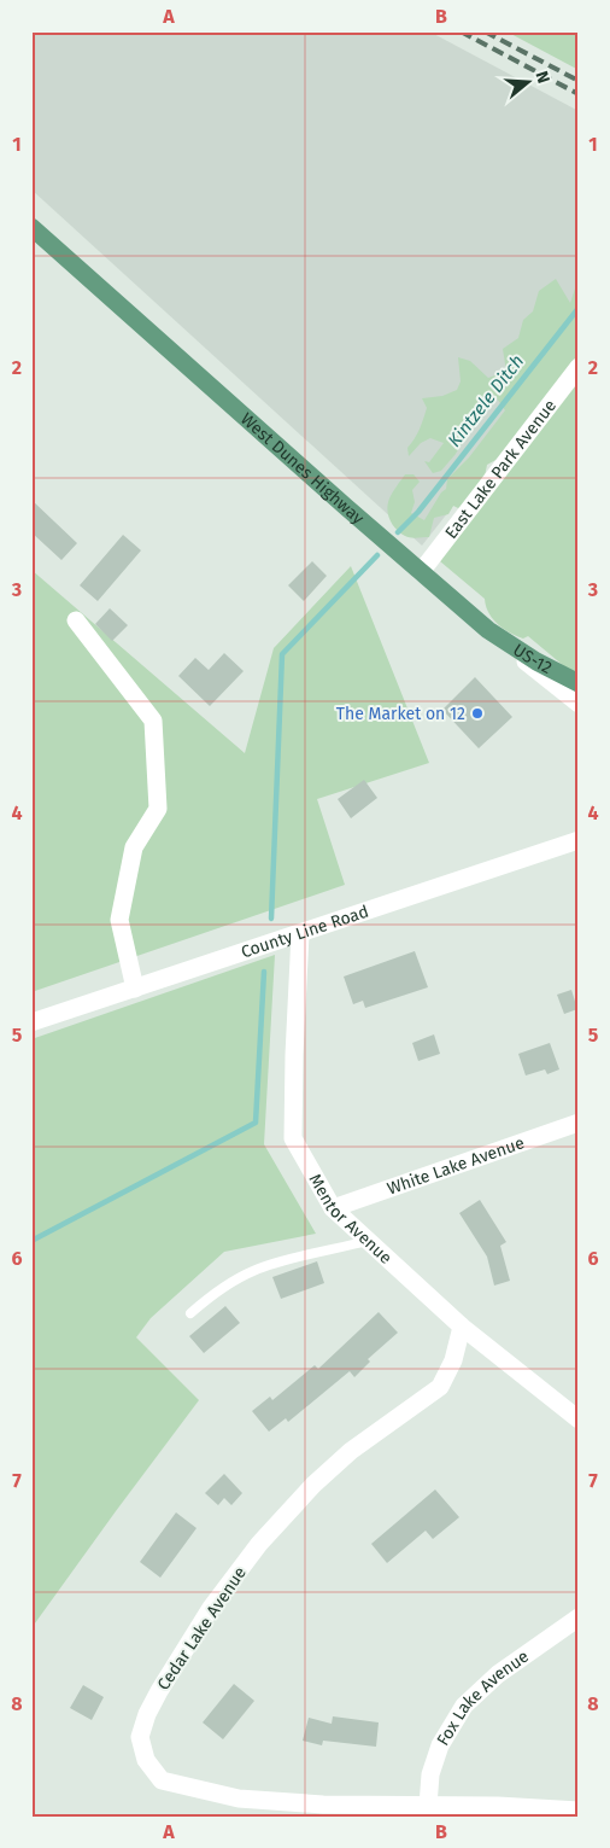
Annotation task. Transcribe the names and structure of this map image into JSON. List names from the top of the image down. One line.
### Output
{"streets":{"main road":["West Dunes Highway","US-12"],"street":["East Lake Park Avenue","County Line Road","White Lake Avenue","Mentor Avenue","Cedar Lake Avenue","Fox Lake Avenue"]},"crossings":[["West Dunes Highway","East Lake Park Avenue"],["West Dunes Highway","US-12"],["County Line Road","Mentor Avenue"],["White Lake Avenue","Mentor Avenue"],["Mentor Avenue","Cedar Lake Avenue"],["Cedar Lake Avenue","Fox Lake Avenue"]],"water":["Kintzele Ditch"],"places":["The Market on 12"],"north":"right","grid":{"columns":["A","B"],"rows":["1","2","3","4","5","6","7","8"]}}
